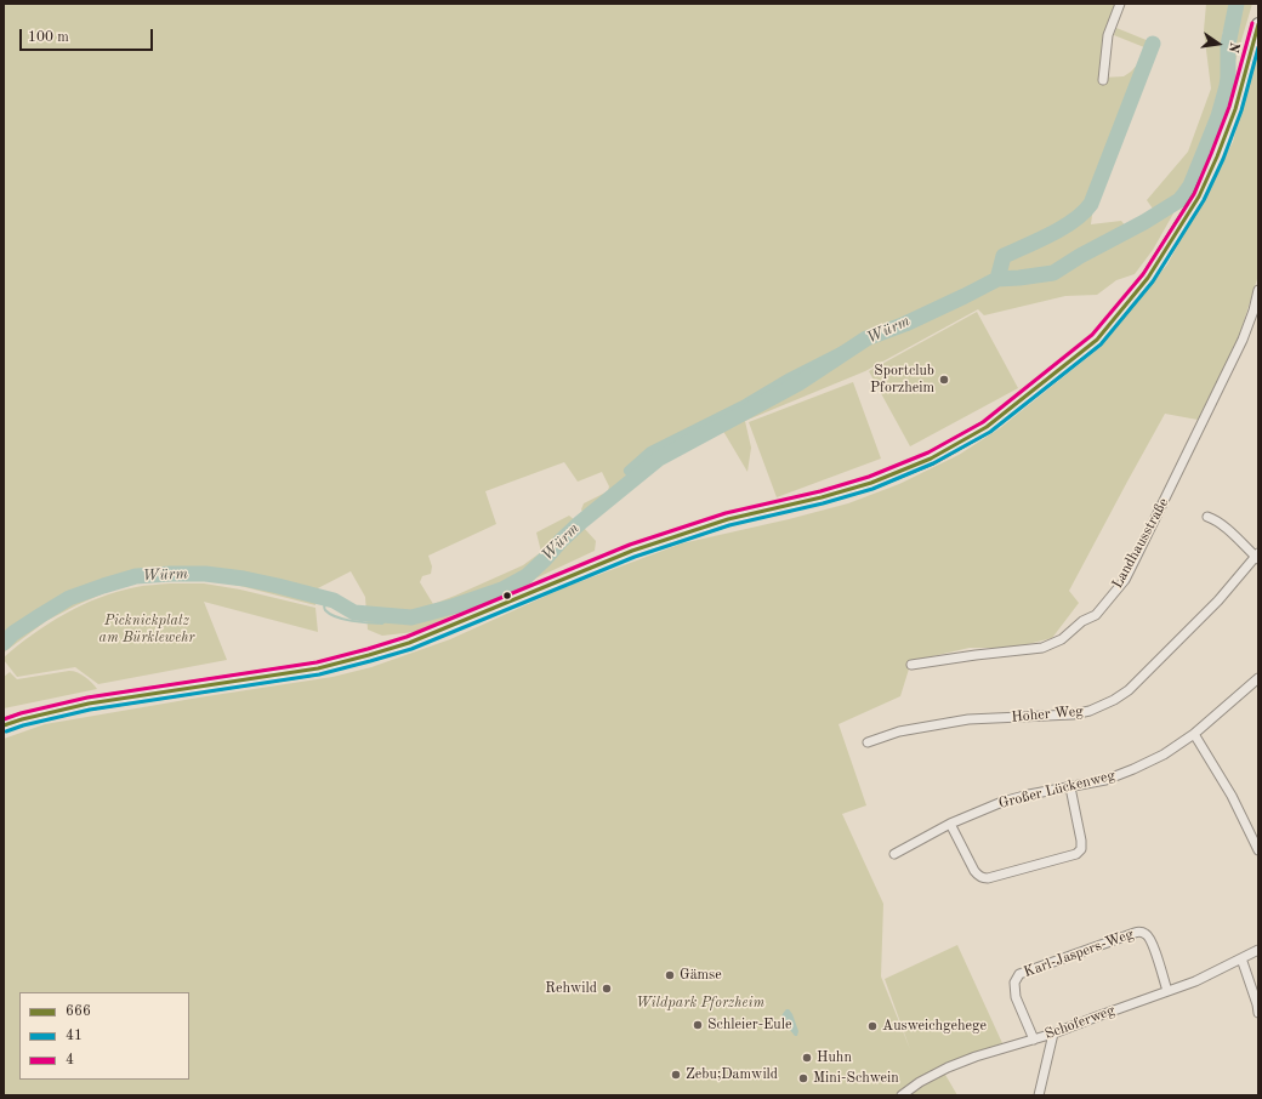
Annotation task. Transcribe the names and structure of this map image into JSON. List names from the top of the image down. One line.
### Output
{"streets":{"street":["Landhausstraße","Hoher Weg","Großer Lückenweg","Karl-Jaspers-Weg","Schoferweg"]},"crossings":[["Karl-Jaspers-Weg","Schoferweg"]],"water":["Würm"],"parks":["Picknickplatz am Bürklewehr","Wildpark Pforzheim"],"places":["Sportclub Pforzheim","Gämse","Rehwild","Schleier-Eule","Ausweichgehege","Huhn","Zebu;Damwild","Mini-Schwein"],"lines":["transit line 4","transit line 666","transit line 41"],"legend":["666","41","4"],"scale_bar":"100 m","north":"right"}
